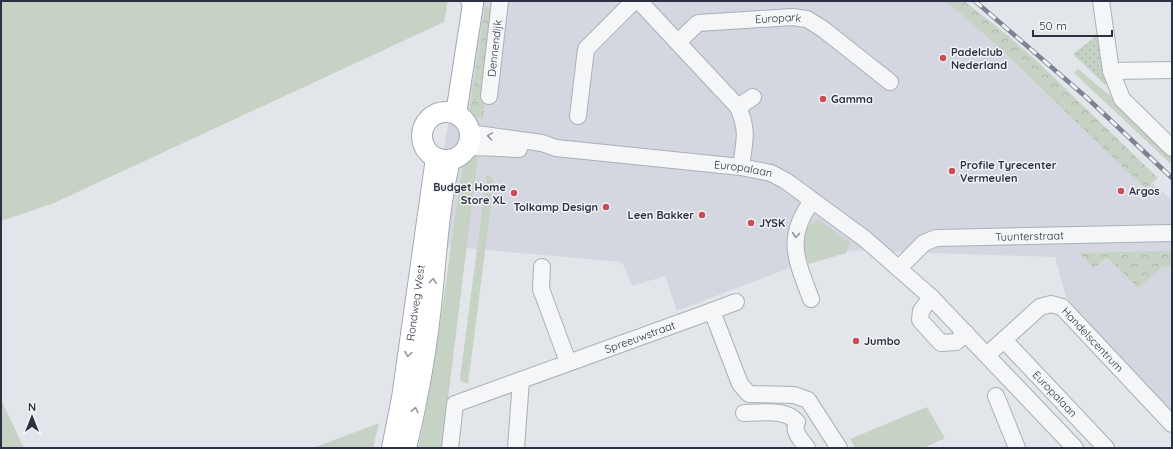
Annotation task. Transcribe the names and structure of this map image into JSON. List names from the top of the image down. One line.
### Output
{"streets":{"main road":["Rondweg West"],"street":["Europark","Dennendijk","Europalaan","Tuunterstraat","Spreeuwstraat","Handelscentrum"]},"crossings":[["Europalaan","Tuunterstraat"],["Europalaan","Rondweg West"],["Europalaan","Handelscentrum"]],"places":["Padelclub Nederland","Gamma","Profile Tyrecenter Vermeulen","Argos","Budget Home Store XL","Tolkamp Design","Leen Bakker","JYSK","Jumbo"],"scale_bar":"50 m","north":"top"}
